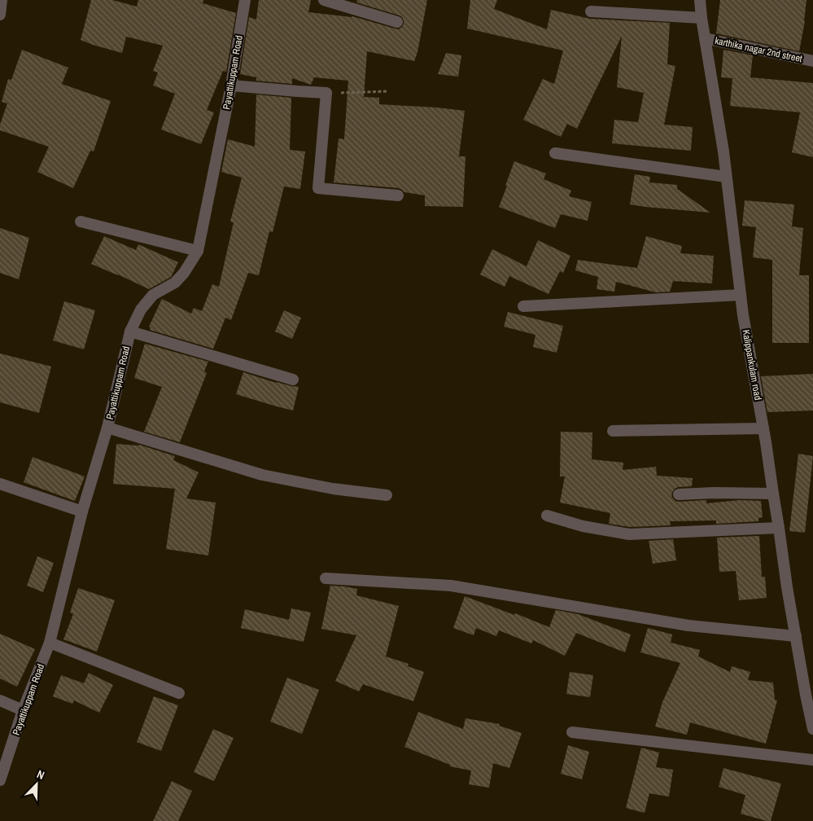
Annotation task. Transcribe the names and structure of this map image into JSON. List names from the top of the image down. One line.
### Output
{"streets":{"street":["karthika nagar 2nd street","Payattikuppam Road","Kalippankulam road"]},"crossings":[["karthika nagar 2nd street","Kalippankulam road"]],"north":"top right"}
